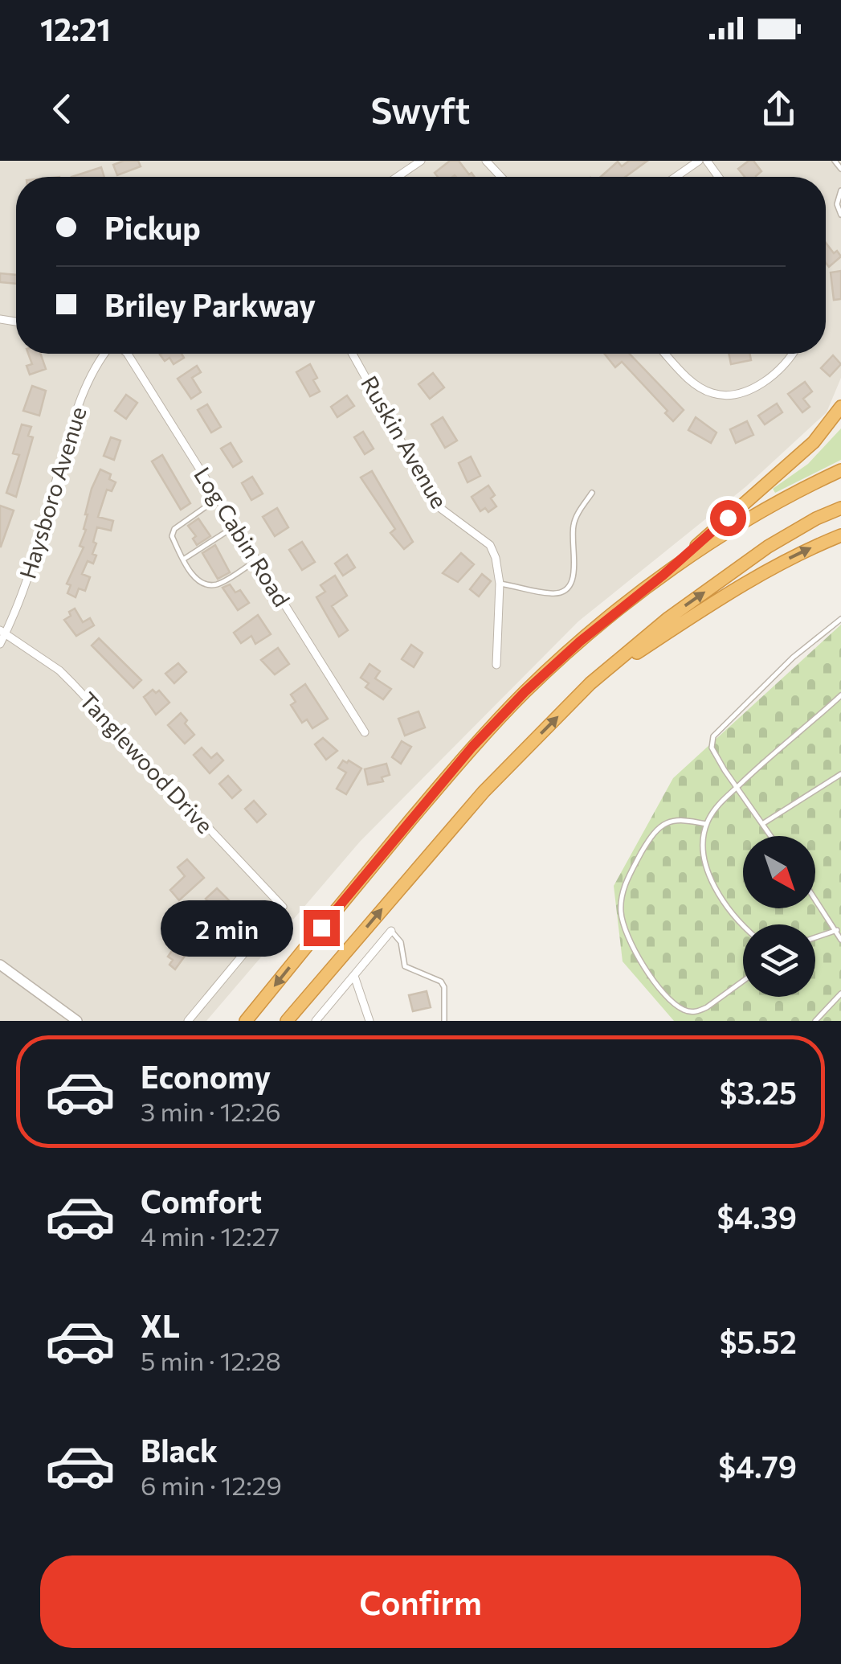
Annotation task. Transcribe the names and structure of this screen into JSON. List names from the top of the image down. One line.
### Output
{"streets":{"street":["Ruskin Avenue","Haysboro Avenue","Log Cabin Road","Tanglewood Drive"]},"crossings":[["Haysboro Avenue","Tanglewood Drive"]],"north":"bottom right","page":{"status":"12:21","header":"Swyft","banner":["Pickup","Briley Parkway"],"bubble":"2 min","list":[{"name":"Economy","note":"3 min · 12:26","value":"$3.25"},{"name":"Comfort","note":"4 min · 12:27","value":"$4.39"},{"name":"XL","note":"5 min · 12:28","value":"$5.52"},{"name":"Black","note":"6 min · 12:29","value":"$4.79"}],"buttons":"Confirm"}}
